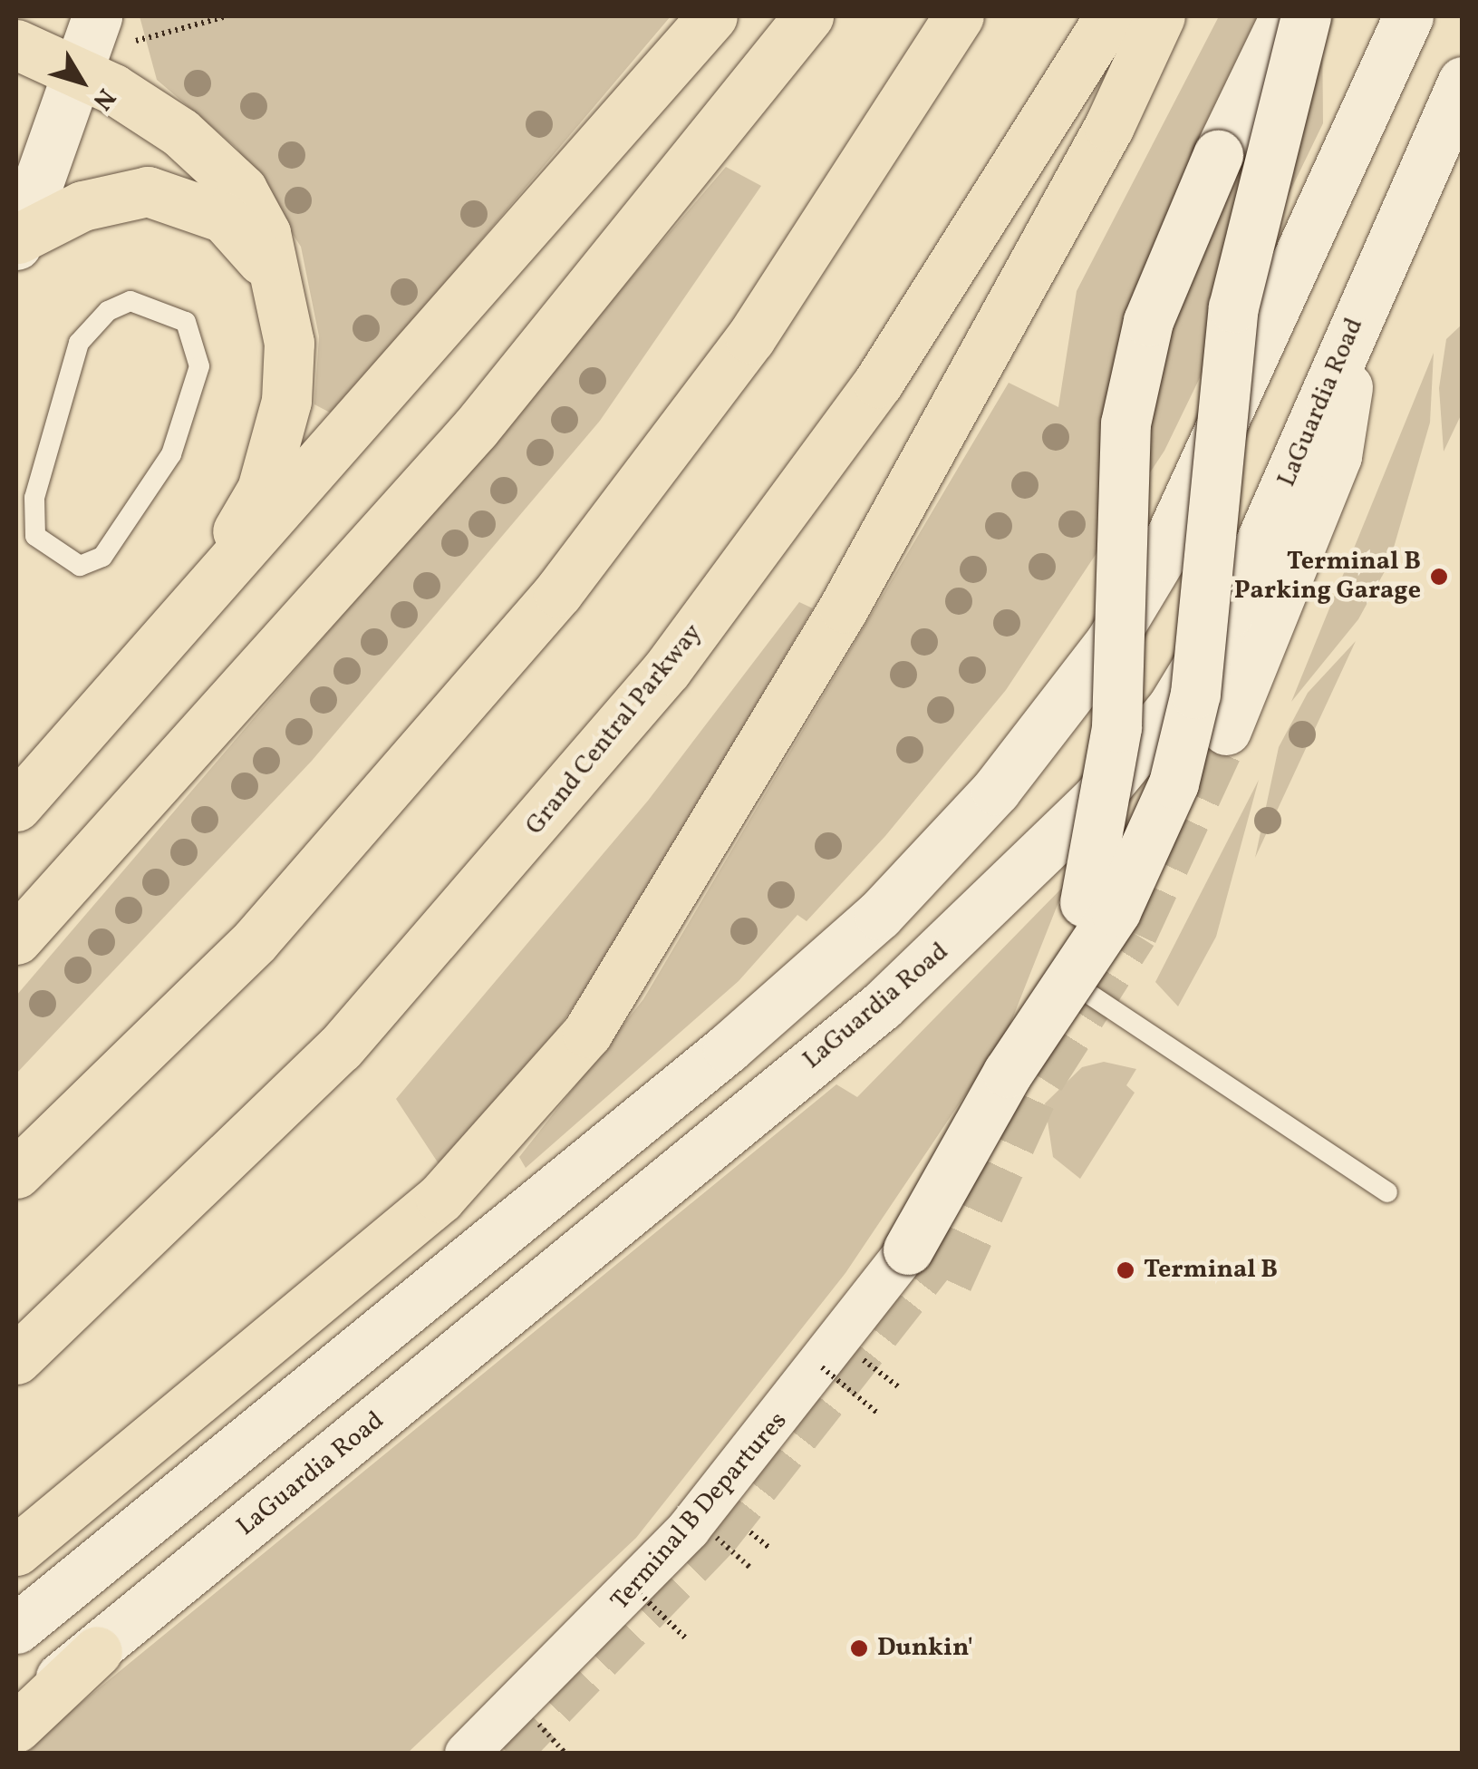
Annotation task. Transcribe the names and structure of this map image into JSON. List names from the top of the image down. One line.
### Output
{"streets":{"highway":["Grand Central Parkway"],"street":["LaGuardia Road","Terminal B Departures"]},"places":["Terminal B Parking Garage","Terminal B","Dunkin'"],"north":"bottom right"}
